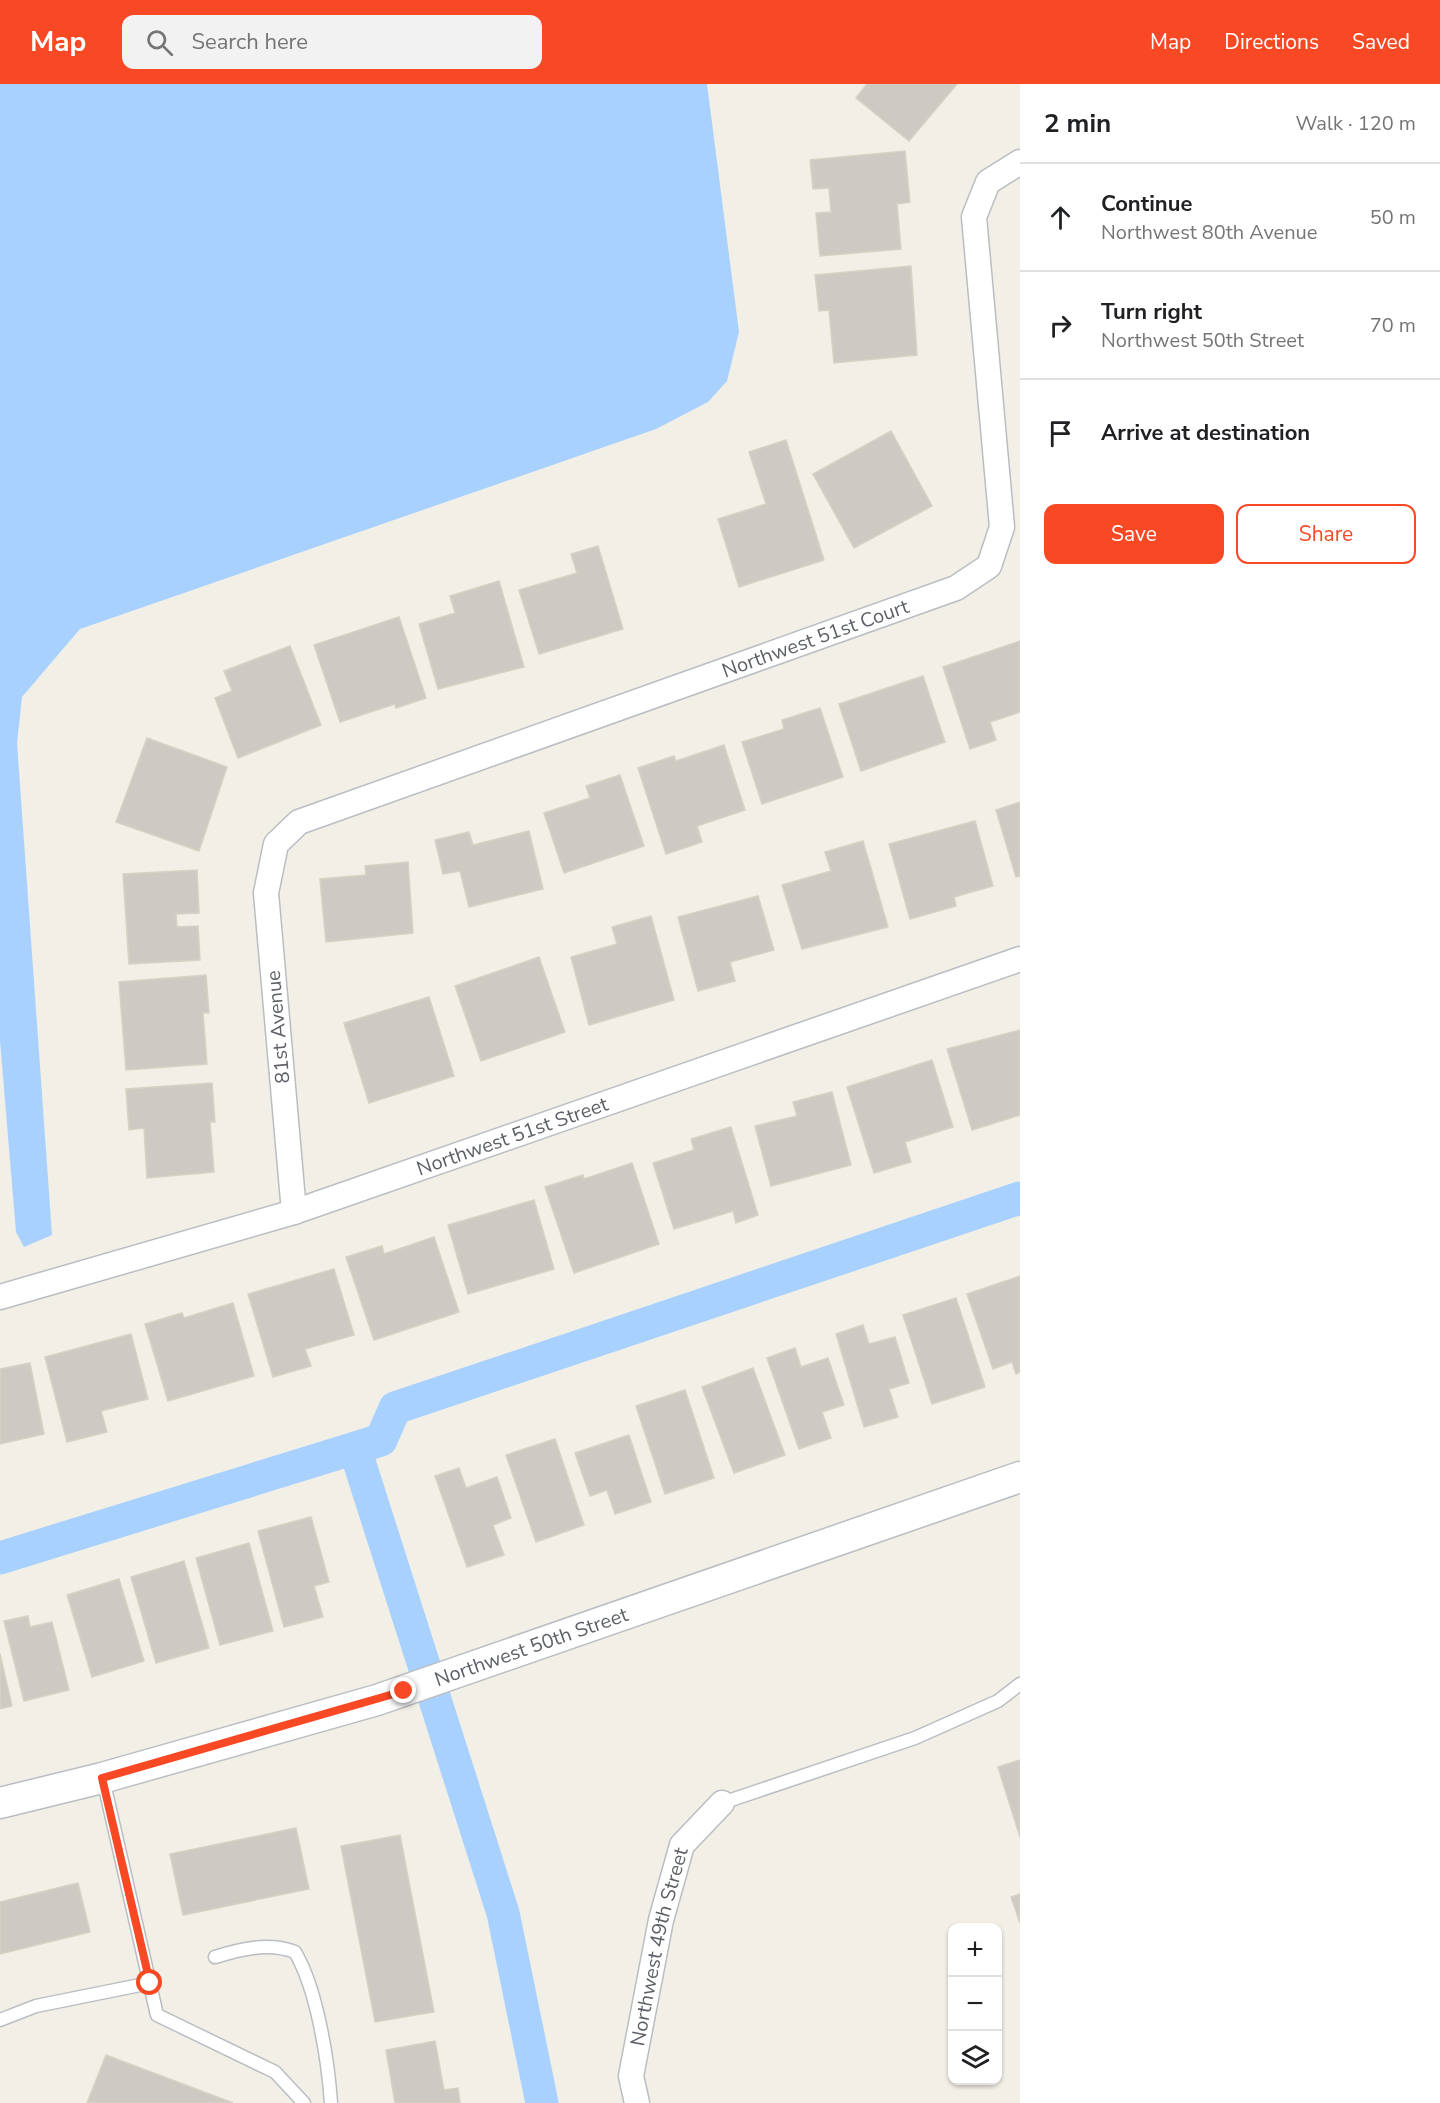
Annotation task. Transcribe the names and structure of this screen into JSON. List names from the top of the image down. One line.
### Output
{"streets":{"street":["Northwest 51st Court","81st Avenue","Northwest 51st Street","Northwest 50th Street","Northwest 49th Street"]},"crossings":[["Northwest 51st Court","81st Avenue"],["81st Avenue","Northwest 51st Street"]],"page":{"header":"Map","search":"Search here","nav":["Map","Directions","Saved"],"heading":["2 min","Walk · 120 m"],"list":[["Continue","Northwest 80th Avenue","50 m"],["Turn right","Northwest 50th Street","70 m"],"Arrive at destination"],"buttons":["Save","Share"],"map_buttons":["+","−"]}}
